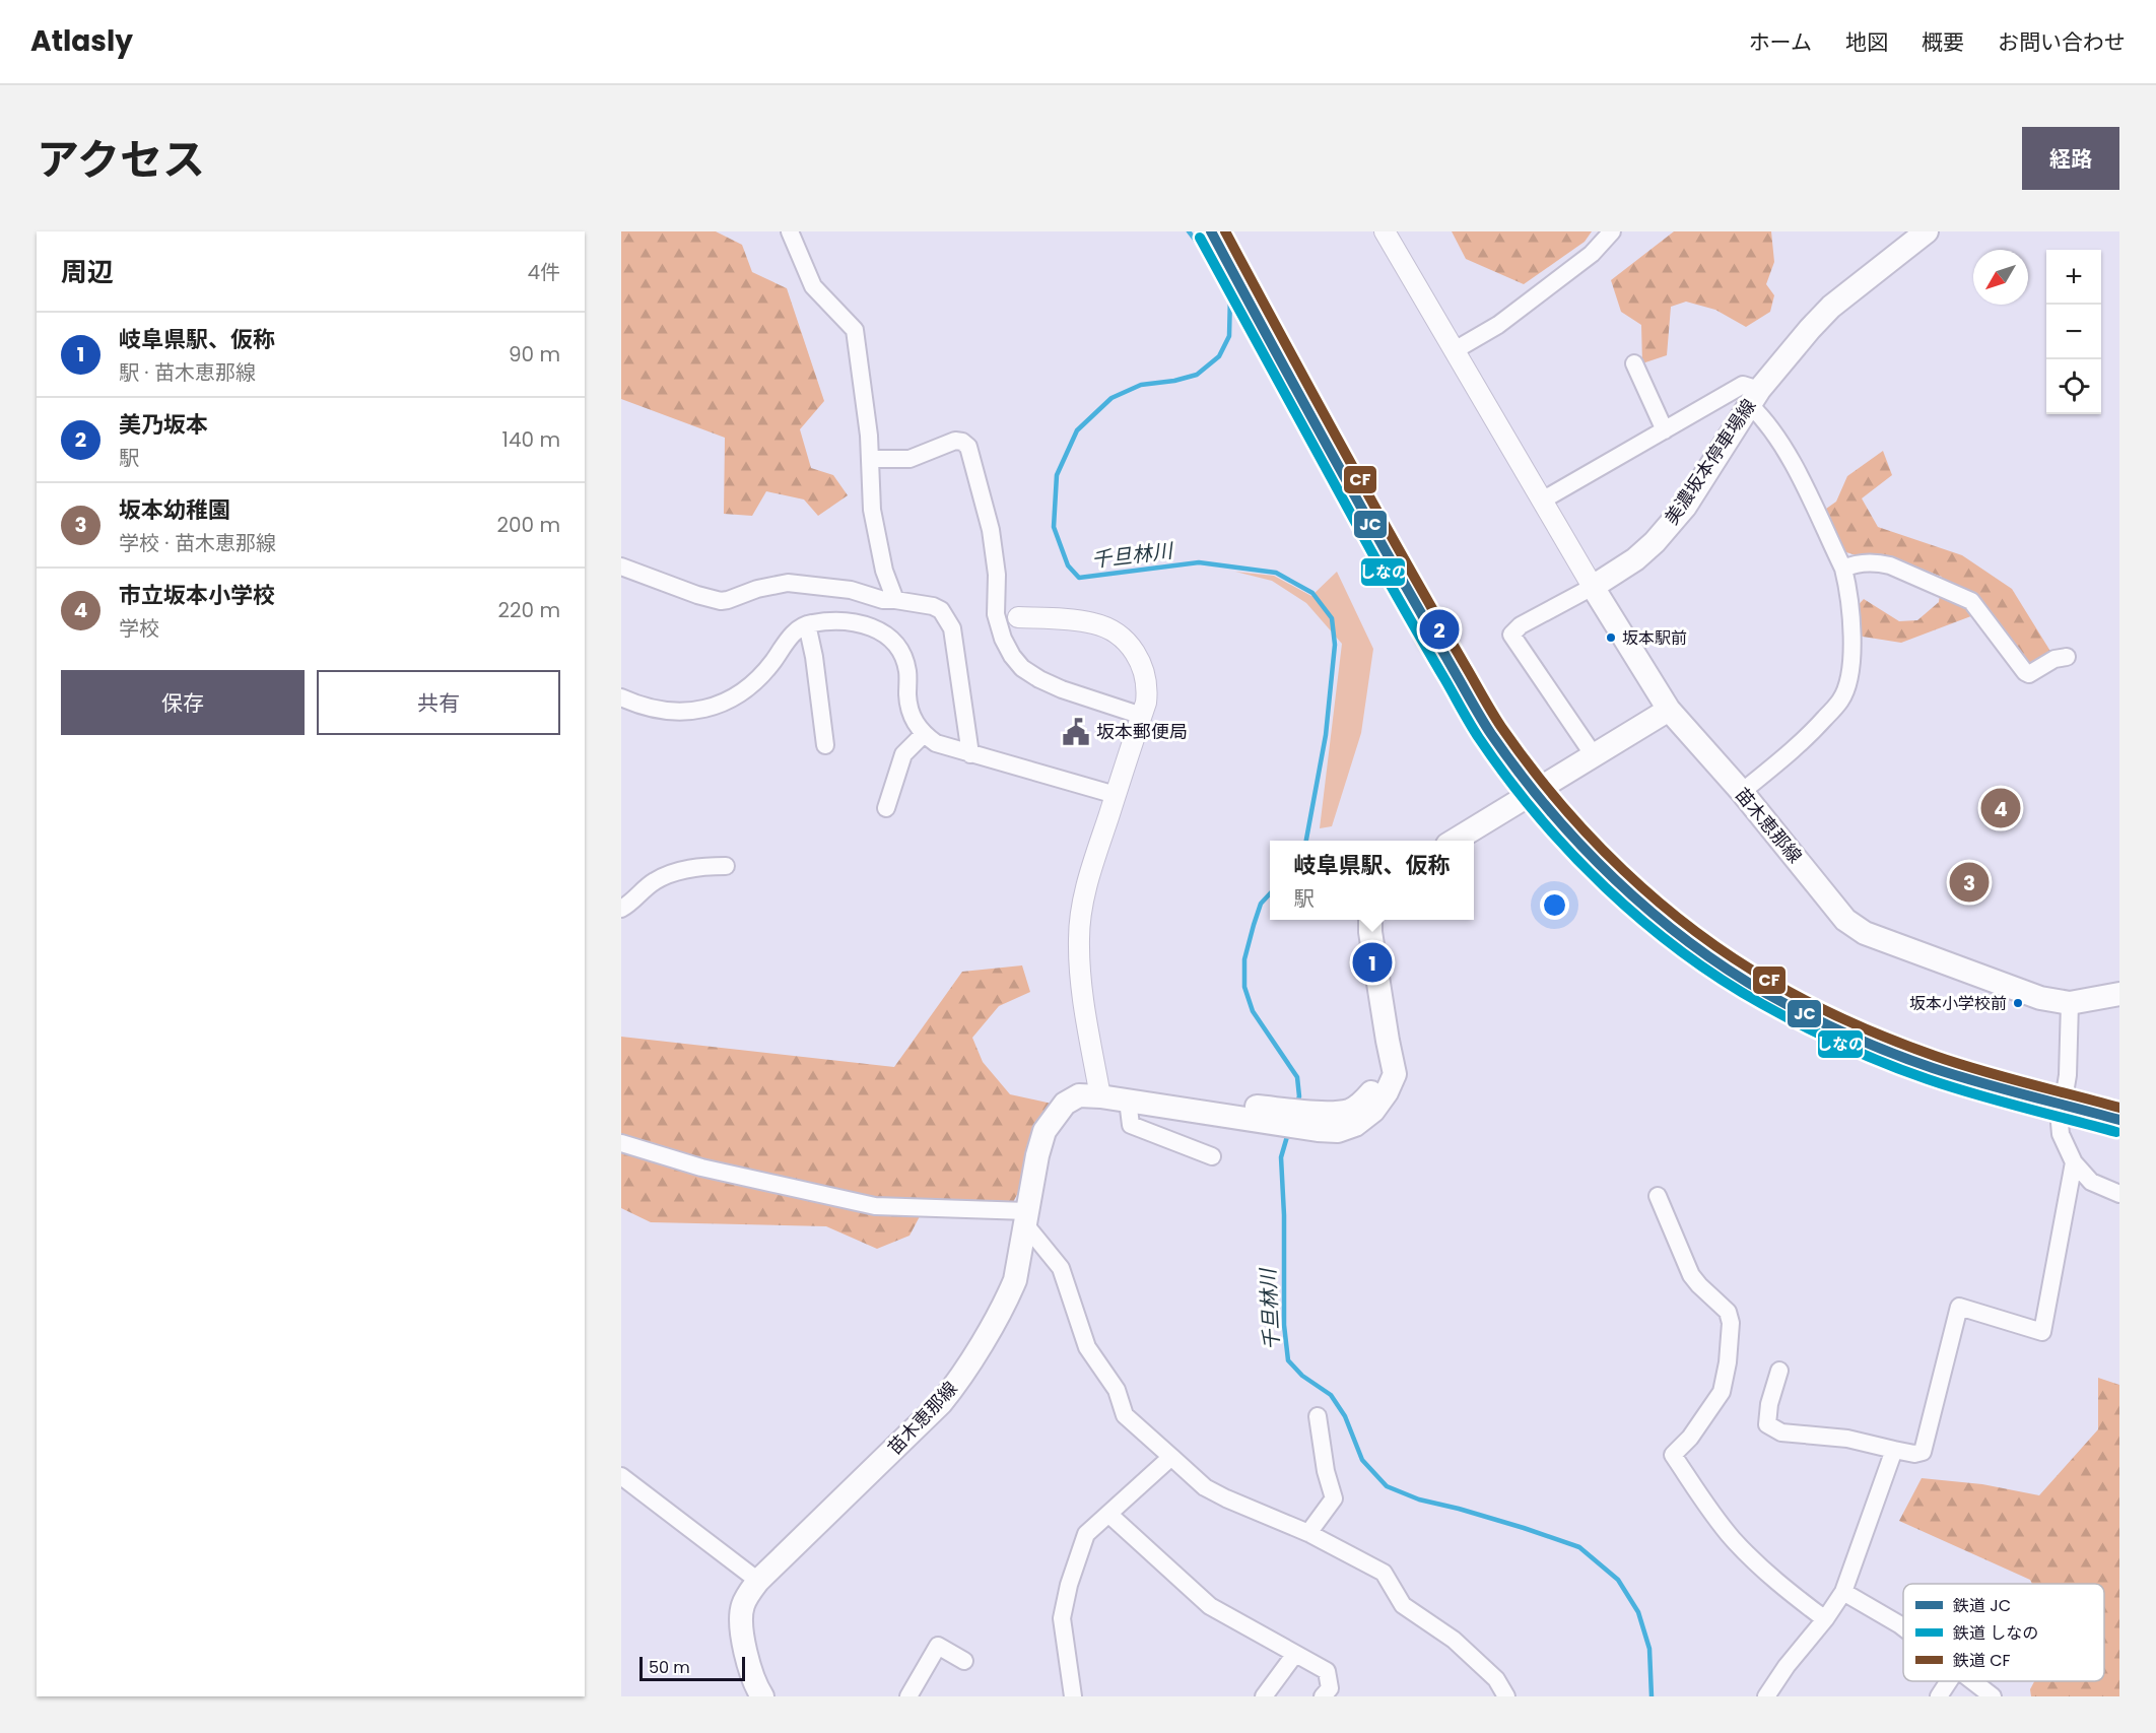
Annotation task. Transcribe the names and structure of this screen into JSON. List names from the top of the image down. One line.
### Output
{"streets":{"main road":["美濃坂本停車場線","苗木恵那線"]},"water":["千旦林川"],"places":{"other":["坂本駅前","坂本小学校前"],"public building":["坂本郵便局"]},"lines":["rail line JC","rail line CF","rail line しなの"],"legend":["鉄道 JC","鉄道 しなの","鉄道 CF"],"scale_bar":"50 m","north":"bottom left","page":{"header":"Atlasly","nav":["ホーム","地図","概要","お問い合わせ"],"title":"アクセス","buttons":["経路",["保存","共有"]],"heading":["周辺","4件"],"map_buttons":["+","−"],"list":[{"mark":"1","name":"岐阜県駅、仮称","note":"駅 · 苗木恵那線","value":"90 m"},{"mark":"2","name":"美乃坂本","note":"駅","value":"140 m"},{"mark":"3","name":"坂本幼稚園","note":"学校 · 苗木恵那線","value":"200 m"},{"mark":"4","name":"市立坂本小学校","note":"学校","value":"220 m"}],"pins":["2","4","3","1"],"popup":["岐阜県駅、仮称","駅"],"scale":"50 m"}}
